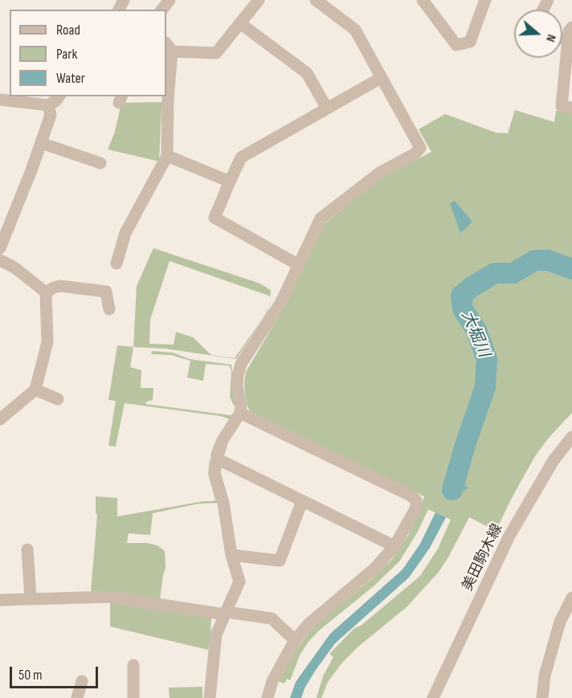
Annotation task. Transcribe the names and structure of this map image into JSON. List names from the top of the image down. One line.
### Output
{"streets":{"street":["美田駒木線"]},"water":["大堀川"],"legend":["Road","Park","Water"],"scale_bar":"50 m","north":"right"}
